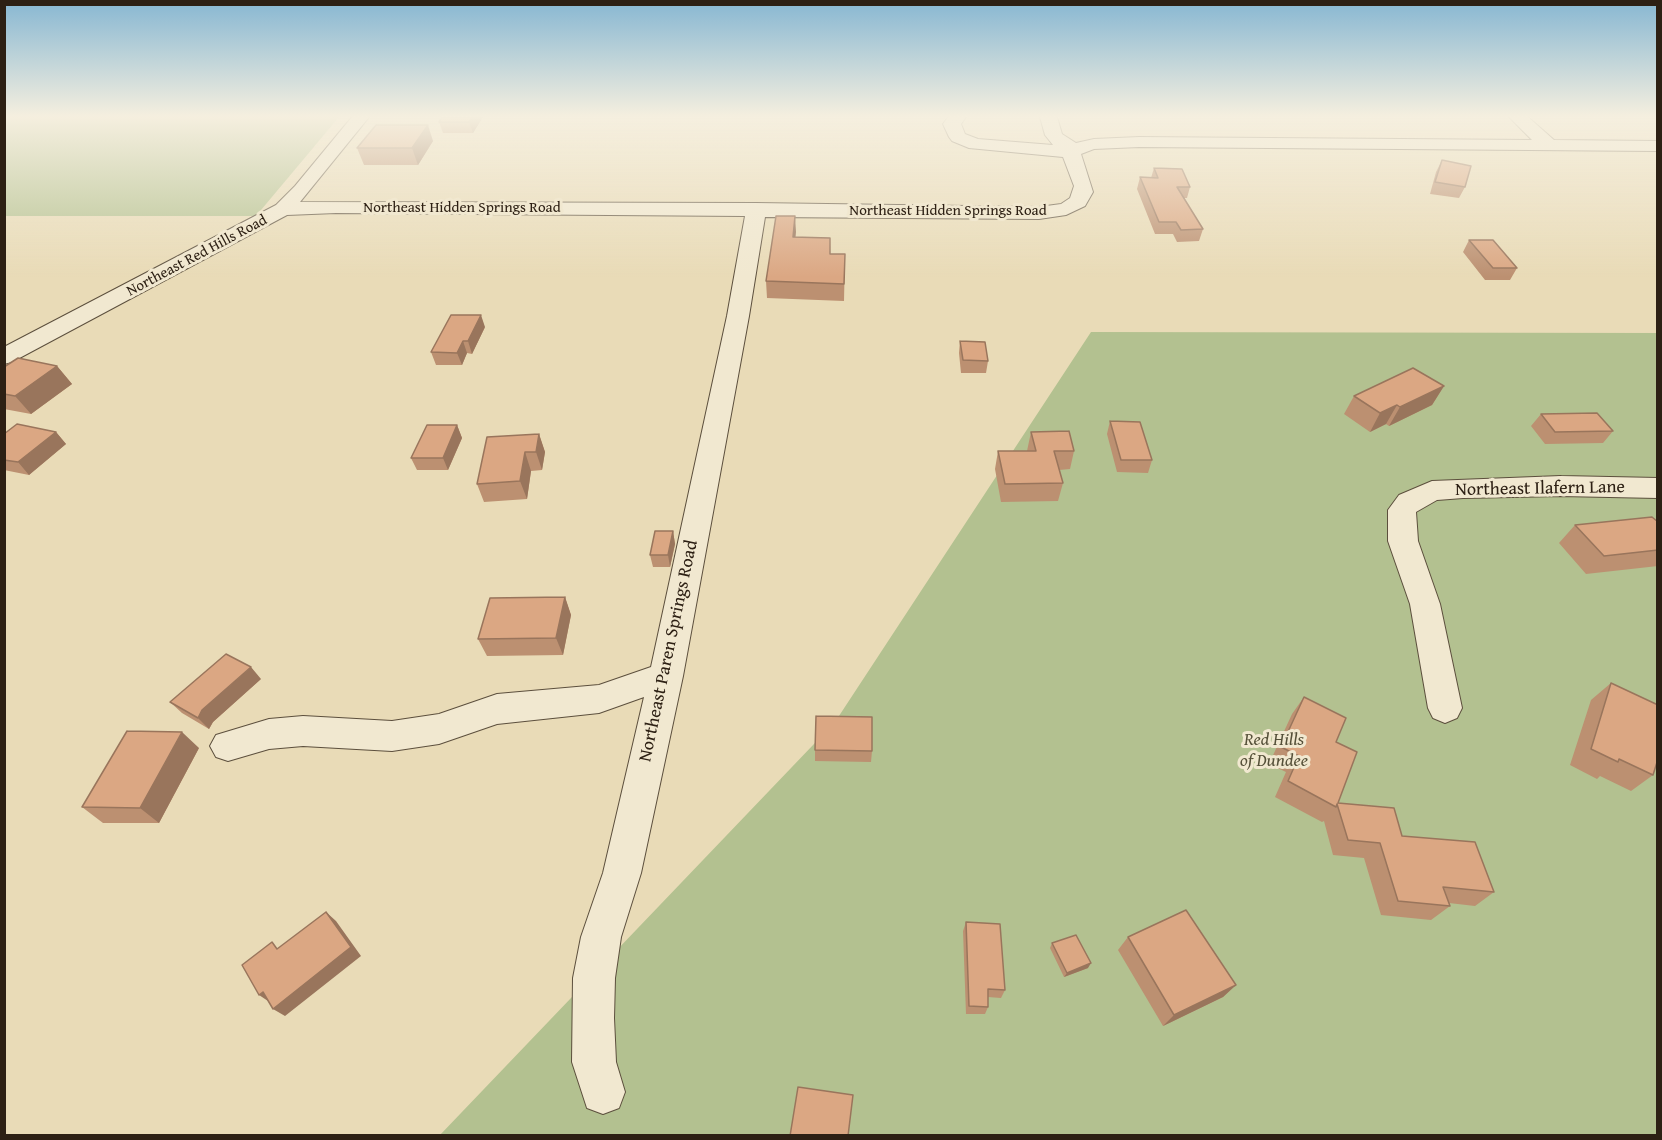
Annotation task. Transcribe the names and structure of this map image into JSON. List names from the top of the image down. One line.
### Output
{"streets":{"street":["Northeast Hidden Springs Road","Northeast Red Hills Road","Northeast Ilafern Lane","Northeast Paren Springs Road"]},"crossings":[["Northeast Hidden Springs Road","Northeast Red Hills Road"],["Northeast Hidden Springs Road","Northeast Paren Springs Road"]],"parks":["Red Hills of Dundee"]}
